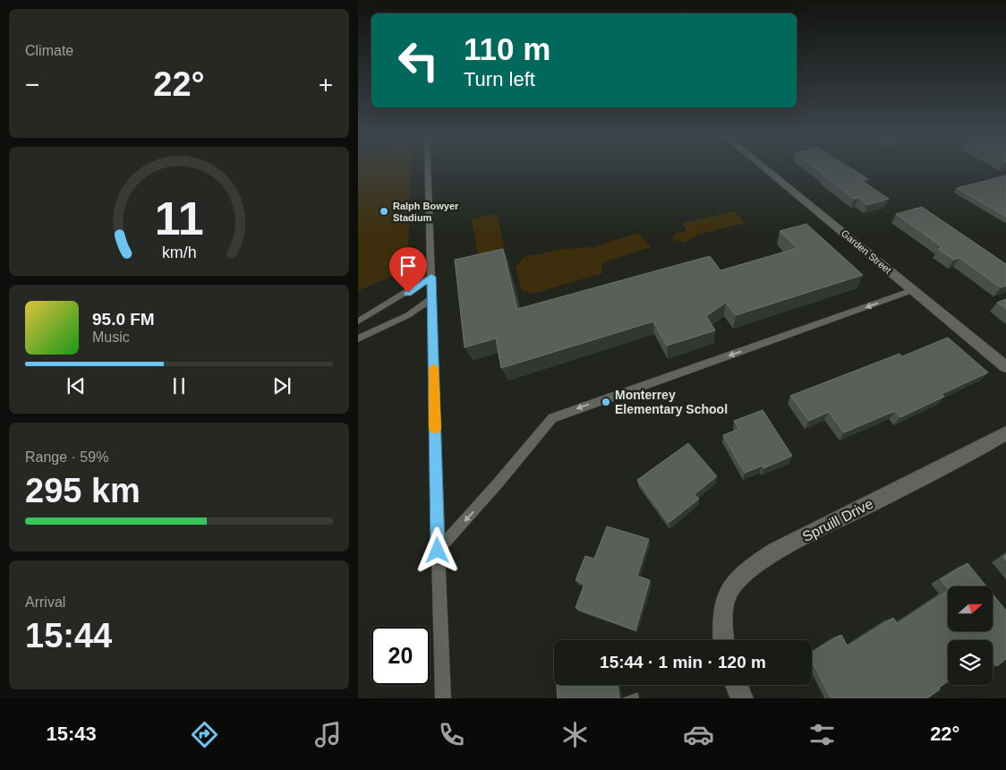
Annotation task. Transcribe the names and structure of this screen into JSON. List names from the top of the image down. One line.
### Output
{"streets":{"street":["Garden Street","Spruill Drive"]},"places":["Ralph Bowyer Stadium","Monterrey Elementary School"],"north":"right","page":{"tile":["Climate",["Range · 59%","295 km"],["Arrival","15:44"]],"turn":["110 m","Turn left"],"heat":["−","22°","+"],"song":["95.0 FM","Music"],"limit":"20","trip":"15:44 · 1 min · 120 m","tabs":["15:43","22°"],"gauge":["11","km/h"]}}
